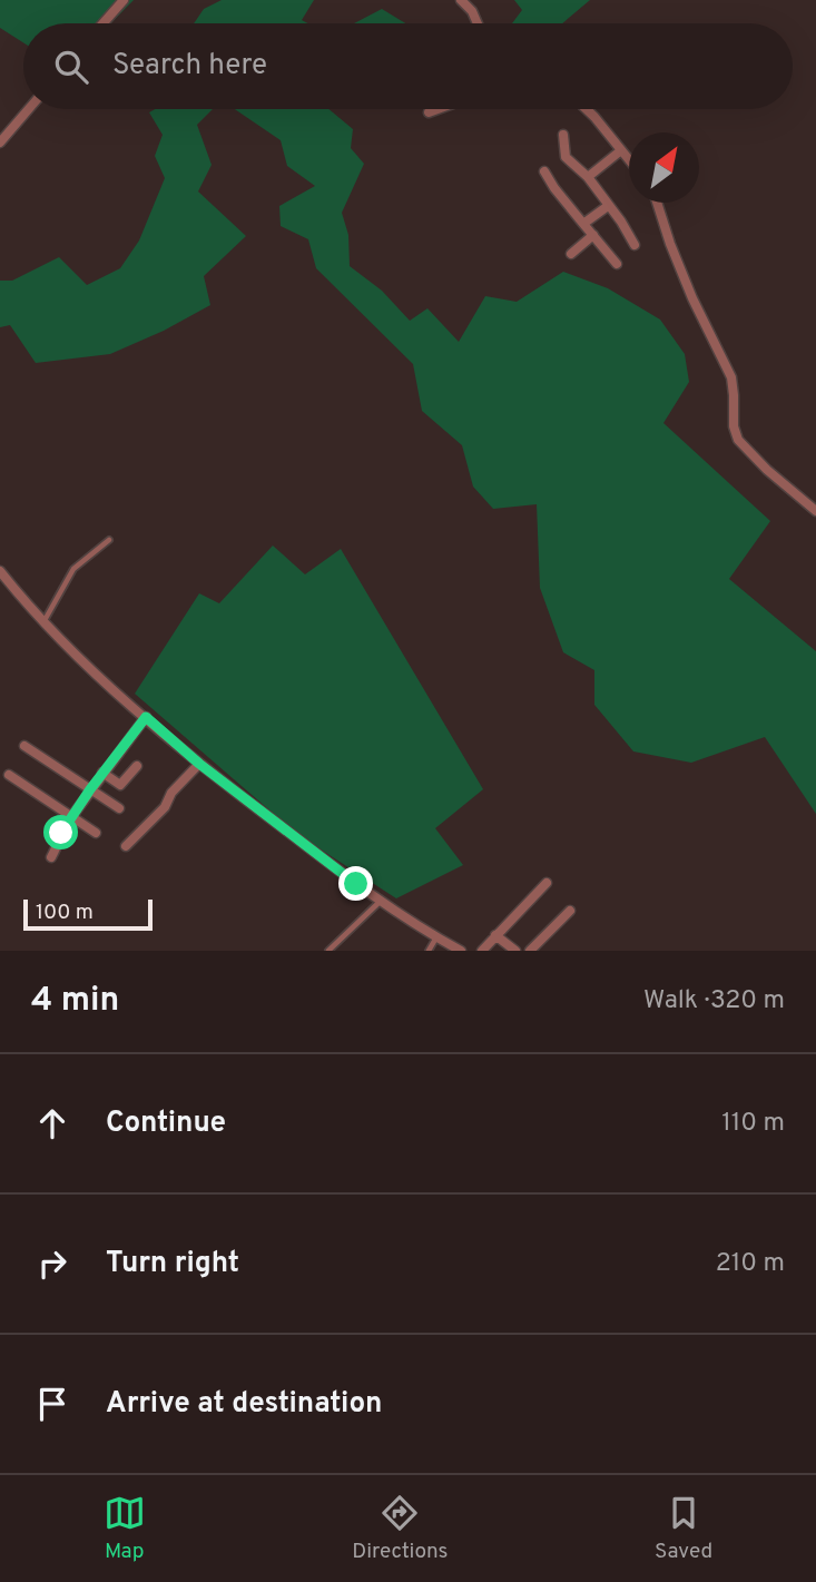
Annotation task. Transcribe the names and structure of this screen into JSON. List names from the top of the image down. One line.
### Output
{"scale_bar":"100 m","north":"top right","page":{"search":"Search here","scale":"100 m","heading":["4 min","Walk · 320 m"],"list":[["Continue","110 m"],["Turn right","210 m"],"Arrive at destination"],"nav":["Map","Directions","Saved"]}}
